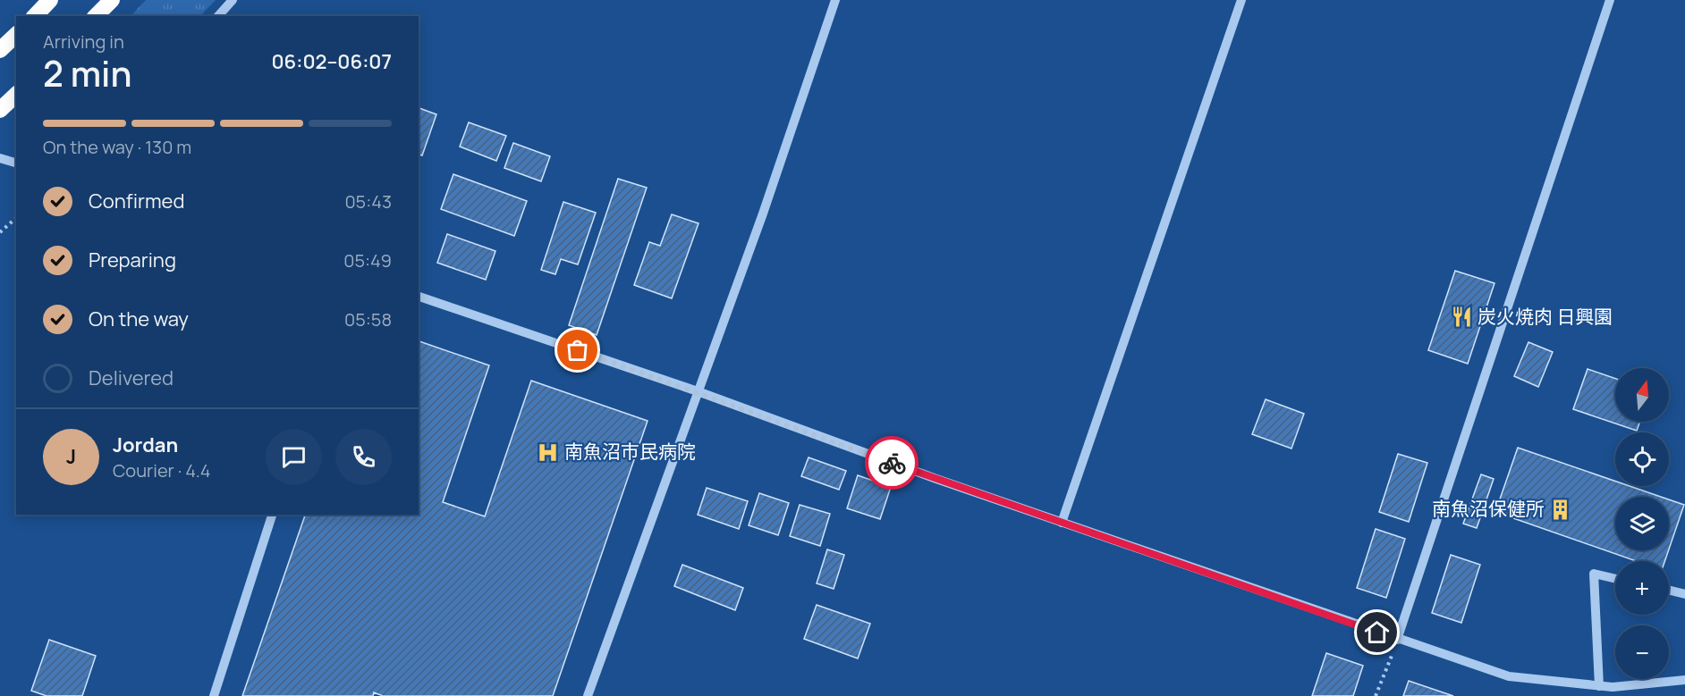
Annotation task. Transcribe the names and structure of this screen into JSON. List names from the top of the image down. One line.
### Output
{"places":{"restaurant":["炭火焼肉 日興園"],"hospital":["南魚沼市民病院"],"building":["南魚沼保健所"]},"north":"top","page":{"heading":["2 min","Arriving in","06:02–06:07"],"panel":["Jordan","Courier · 4.4"],"bar":"On the way · 130 m","list":[["Confirmed","05:43"],["Preparing","05:49"],["On the way","05:58"],"Delivered"],"map_buttons":["+","−"],"round":"J"}}
